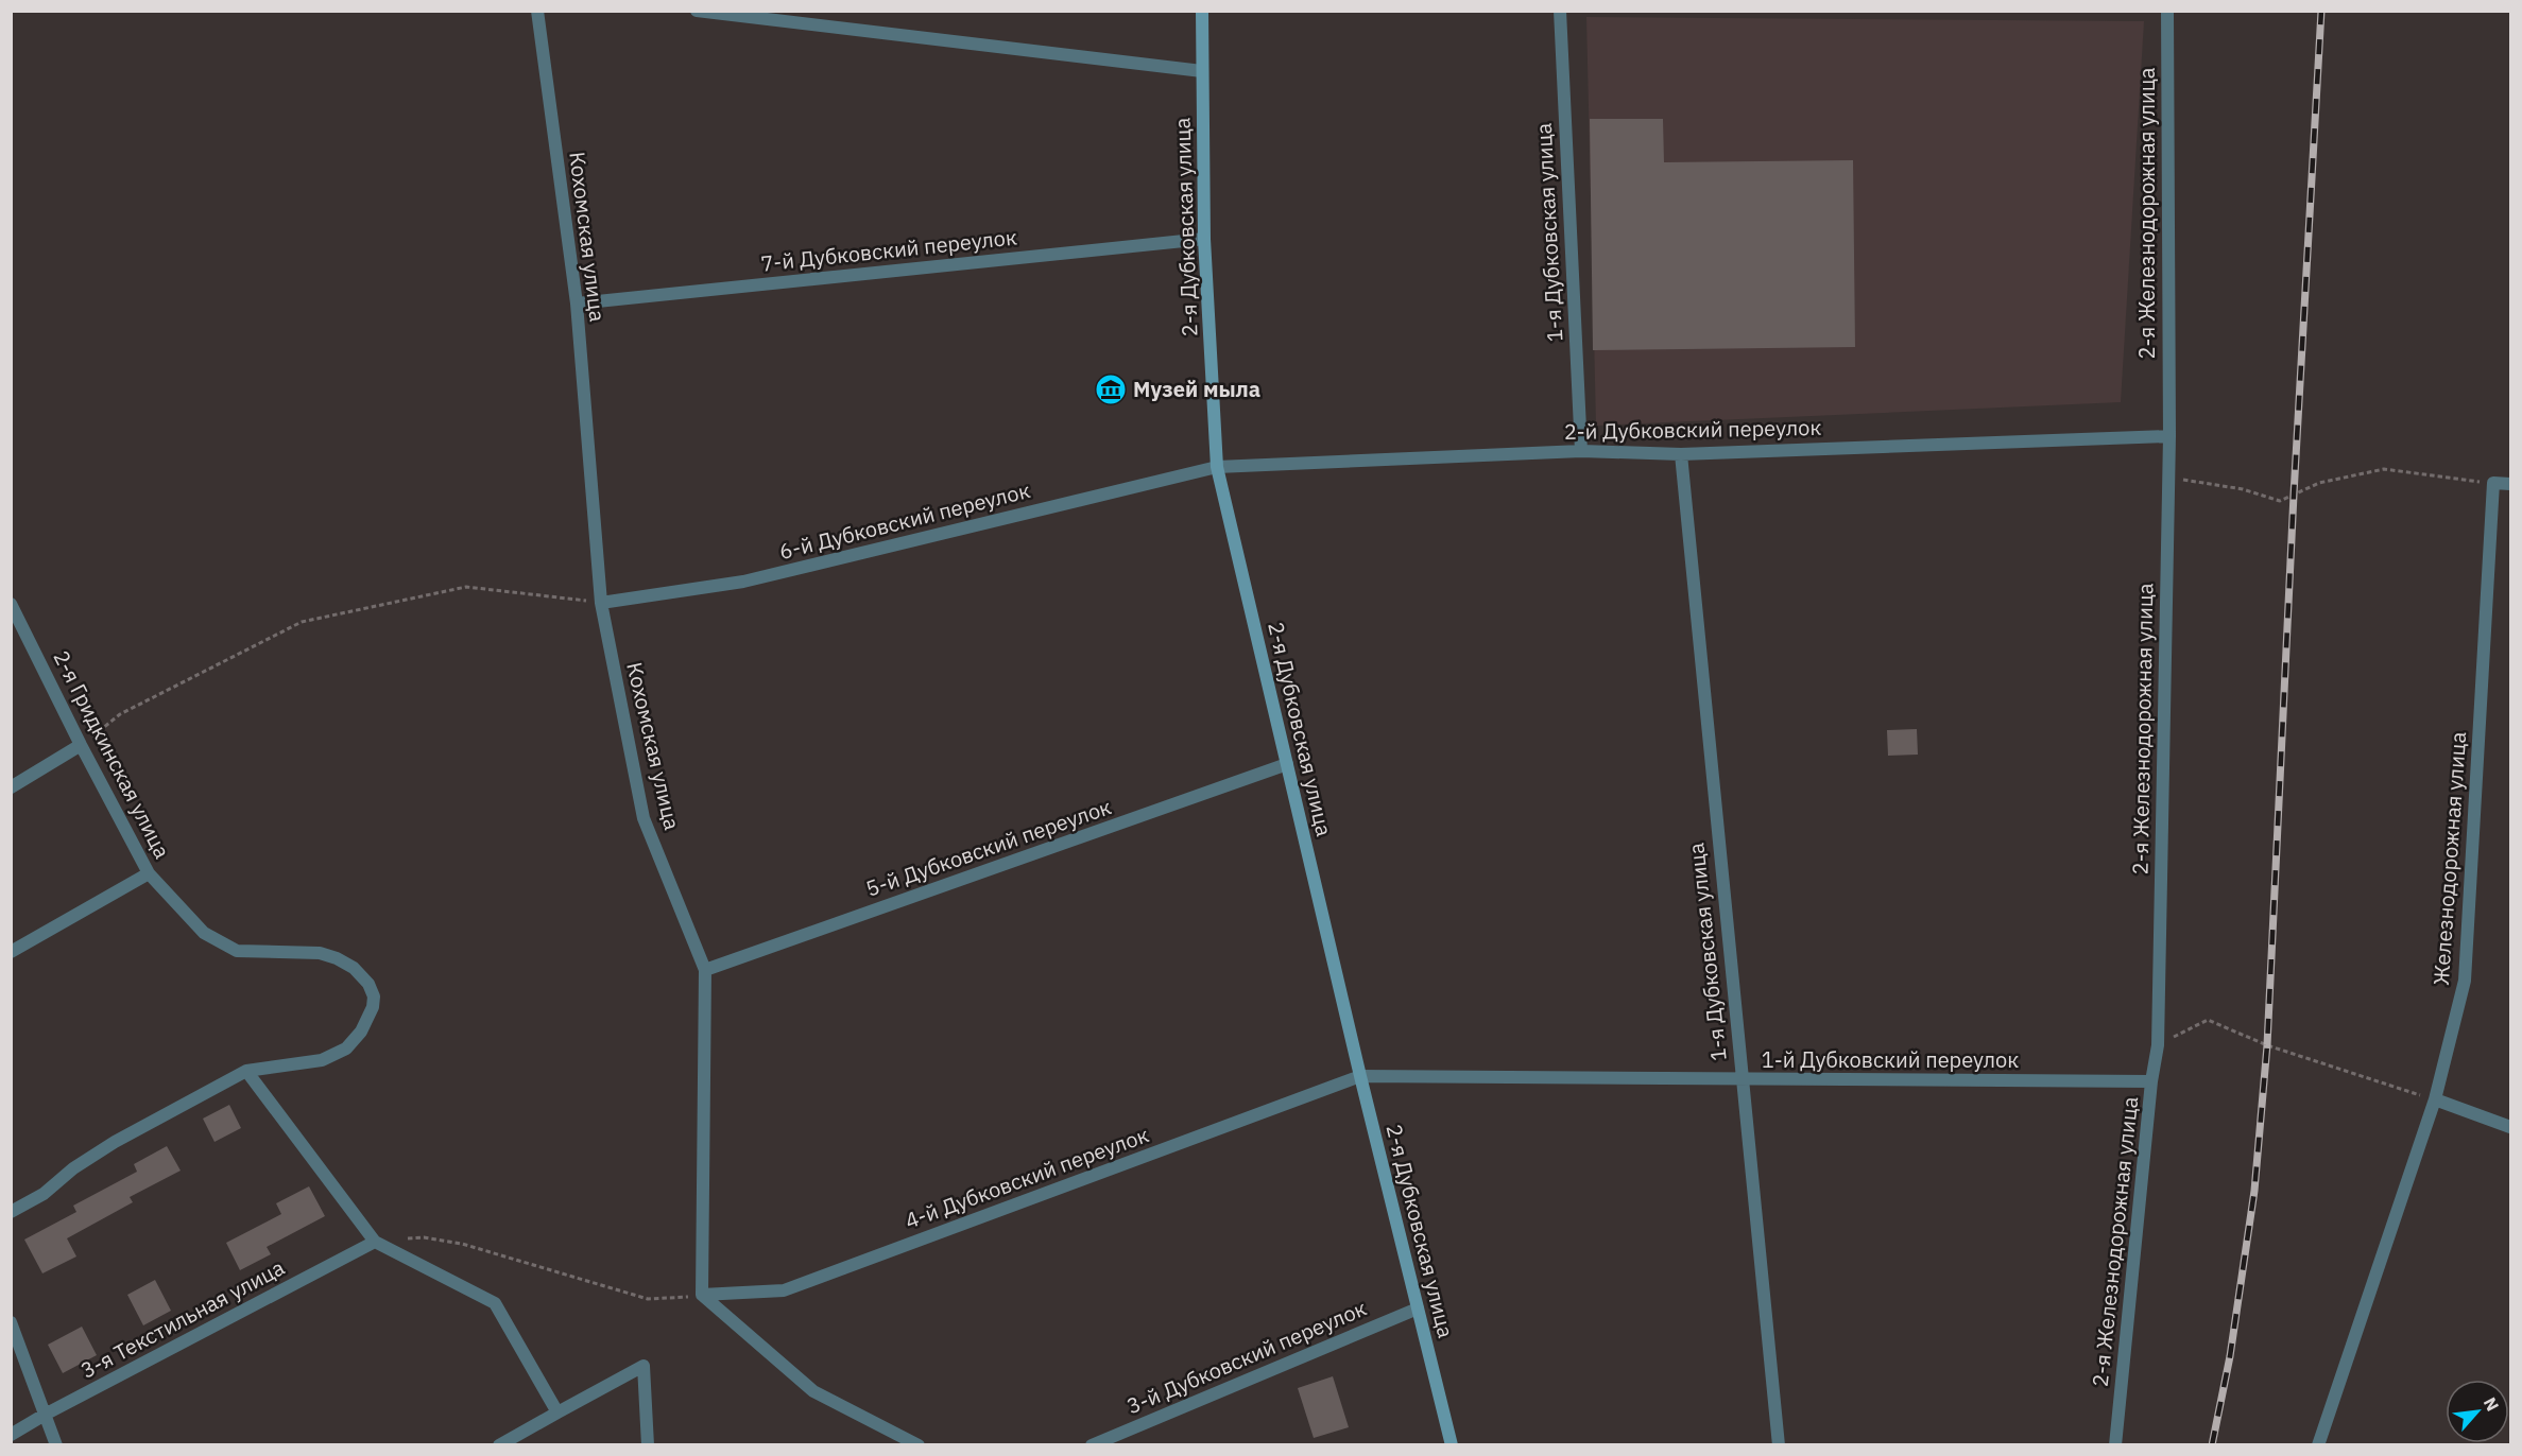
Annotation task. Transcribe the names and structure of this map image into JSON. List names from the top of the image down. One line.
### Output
{"streets":{"main road":["2-я Дубковская улица"],"street":["2-я Железнодорожная улица","1-я Дубковская улица","Кохомская улица","7-й Дубковский переулок","2-й Дубковский переулок","6-й Дубковский переулок","2-я Гридкинская улица","5-й Дубковский переулок","Железнодорожная улица","1-й Дубковский переулок","4-й Дубковский переулок","3-я Текстильная улица","3-й Дубковский переулок"]},"crossings":[["2-я Железнодорожная улица","2-й Дубковский переулок"],["2-я Железнодорожная улица","1-й Дубковский переулок"],["2-я Дубковская улица","7-й Дубковский переулок"],["2-я Дубковская улица","2-й Дубковский переулок"],["2-я Дубковская улица","6-й Дубковский переулок"],["2-я Дубковская улица","5-й Дубковский переулок"],["2-я Дубковская улица","1-й Дубковский переулок"],["2-я Дубковская улица","4-й Дубковский переулок"],["2-я Дубковская улица","3-й Дубковский переулок"],["1-я Дубковская улица","2-й Дубковский переулок"],["1-я Дубковская улица","1-й Дубковский переулок"],["Кохомская улица","7-й Дубковский переулок"],["Кохомская улица","6-й Дубковский переулок"],["Кохомская улица","5-й Дубковский переулок"],["Кохомская улица","4-й Дубковский переулок"],["2-й Дубковский переулок","6-й Дубковский переулок"],["1-й Дубковский переулок","4-й Дубковский переулок"]],"places":{"museum":["Музей мыла"]},"north":"top right"}
